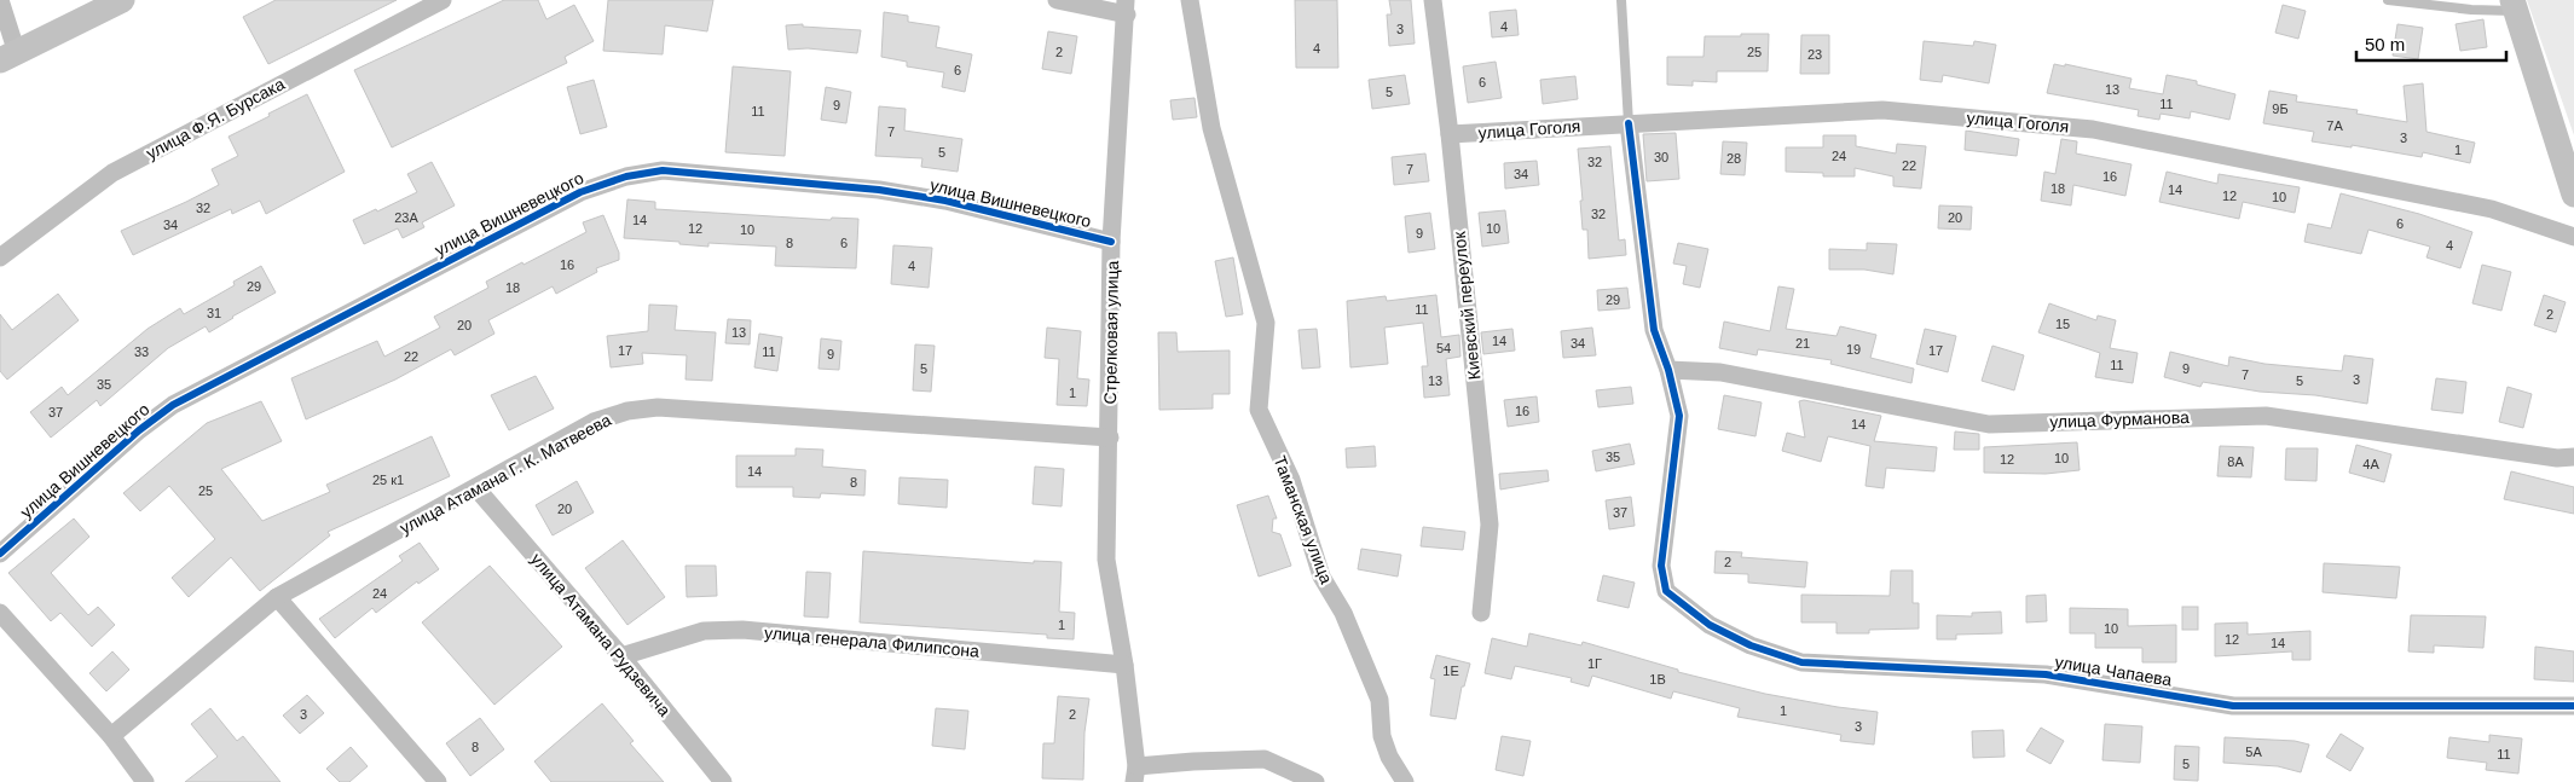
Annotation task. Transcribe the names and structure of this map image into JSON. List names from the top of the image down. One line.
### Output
{"streets":{"street":["улица Ф.Я. Бурсака","улица Гоголя","улица Вишневецкого","Киевский переулок","Стрелковая улица","улица Фурманова","улица Атамана Г. К. Матвеева","Таманская улица","улица Атамана Рудзевича","улица генерала Филипсона","улица Чапаева"]},"crossings":[["улица Гоголя","Киевский переулок"],["улица Вишневецкого","Стрелковая улица"],["Стрелковая улица","улица Атамана Г. К. Матвеева"],["Стрелковая улица","улица генерала Филипсона"],["улица Фурманова","улица Чапаева"],["улица Атамана Г. К. Матвеева","улица Атамана Рудзевича"],["улица Атамана Рудзевича","улица генерала Филипсона"]],"house_numbers":["4","3","4","2","25","23","6","6","13","5","11","9","9Б","11","7А","7","3","1","5","24","30","28","32","22","7","34","16","18","14","12","10","32","32","23А","20","14","6","34","12","10","10","9","8","6","4","16","4","29","18","29","11","31","2","15","20","13","14","34","21","54","19","17","17","33","11","9","22","11","5","9","7","3","13","5","35","1","16","37","14","35","10","12","8А","4А","14","25 к1","8","25","20","37","2","24","1","10","12","14","1Г","1Е","1В","1","3","2","3","8","5А","11","5"],"scale_bar":"50 m"}
